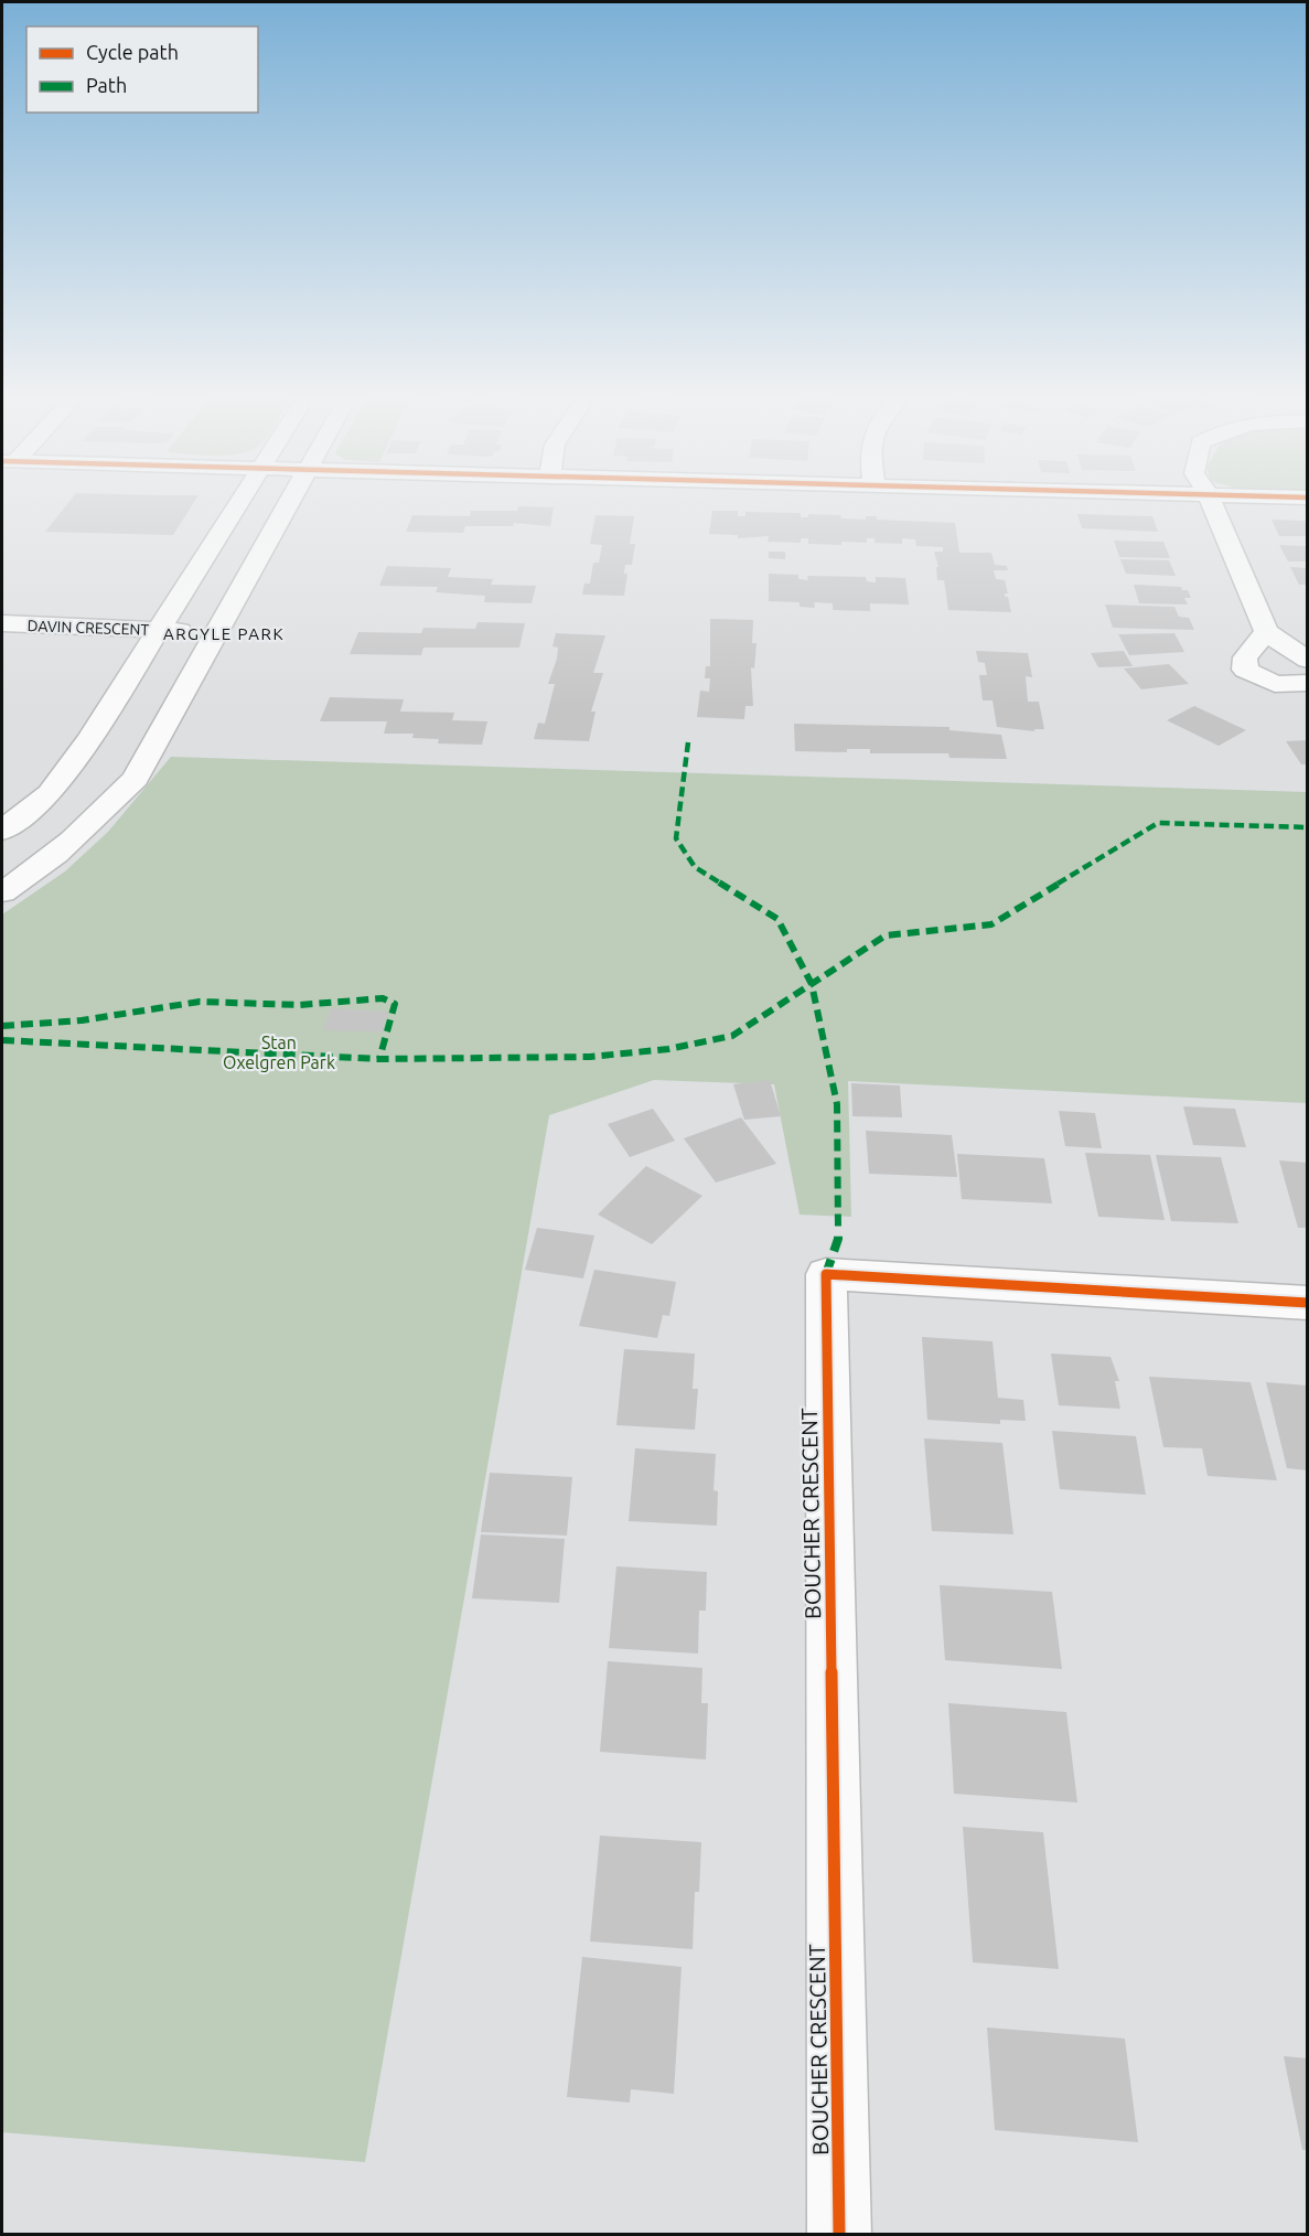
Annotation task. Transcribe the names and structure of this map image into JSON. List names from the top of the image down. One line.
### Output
{"streets":{"street":["DAVIN CRESCENT","BOUCHER CRESCENT"]},"districts":["ARGYLE PARK"],"parks":["Stan Oxelgren Park"],"legend":["Cycle path","Path"]}
